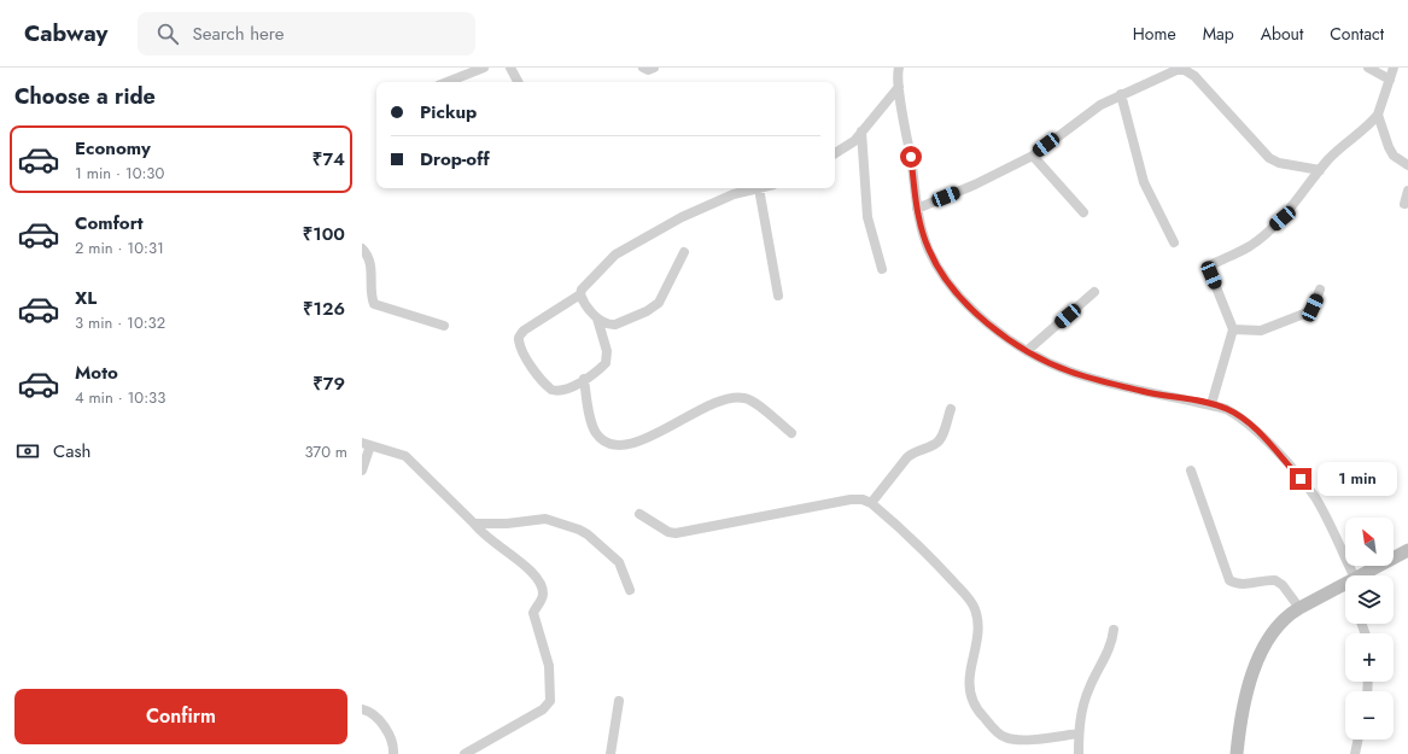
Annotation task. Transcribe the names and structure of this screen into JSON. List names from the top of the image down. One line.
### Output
{"north":"top left","page":{"header":"Cabway","search":"Search here","nav":["Home","Map","About","Contact"],"heading":"Choose a ride","banner":["Pickup","Drop-off"],"list":[{"name":"Economy","note":"1 min · 10:30","value":"₹74"},{"name":"Comfort","note":"2 min · 10:31","value":"₹100"},{"name":"XL","note":"3 min · 10:32","value":"₹126"},{"name":"Moto","note":"4 min · 10:33","value":"₹79"}],"pay":["Cash","370 m"],"bubble":"1 min","map_buttons":["+","−"],"buttons":"Confirm"}}
